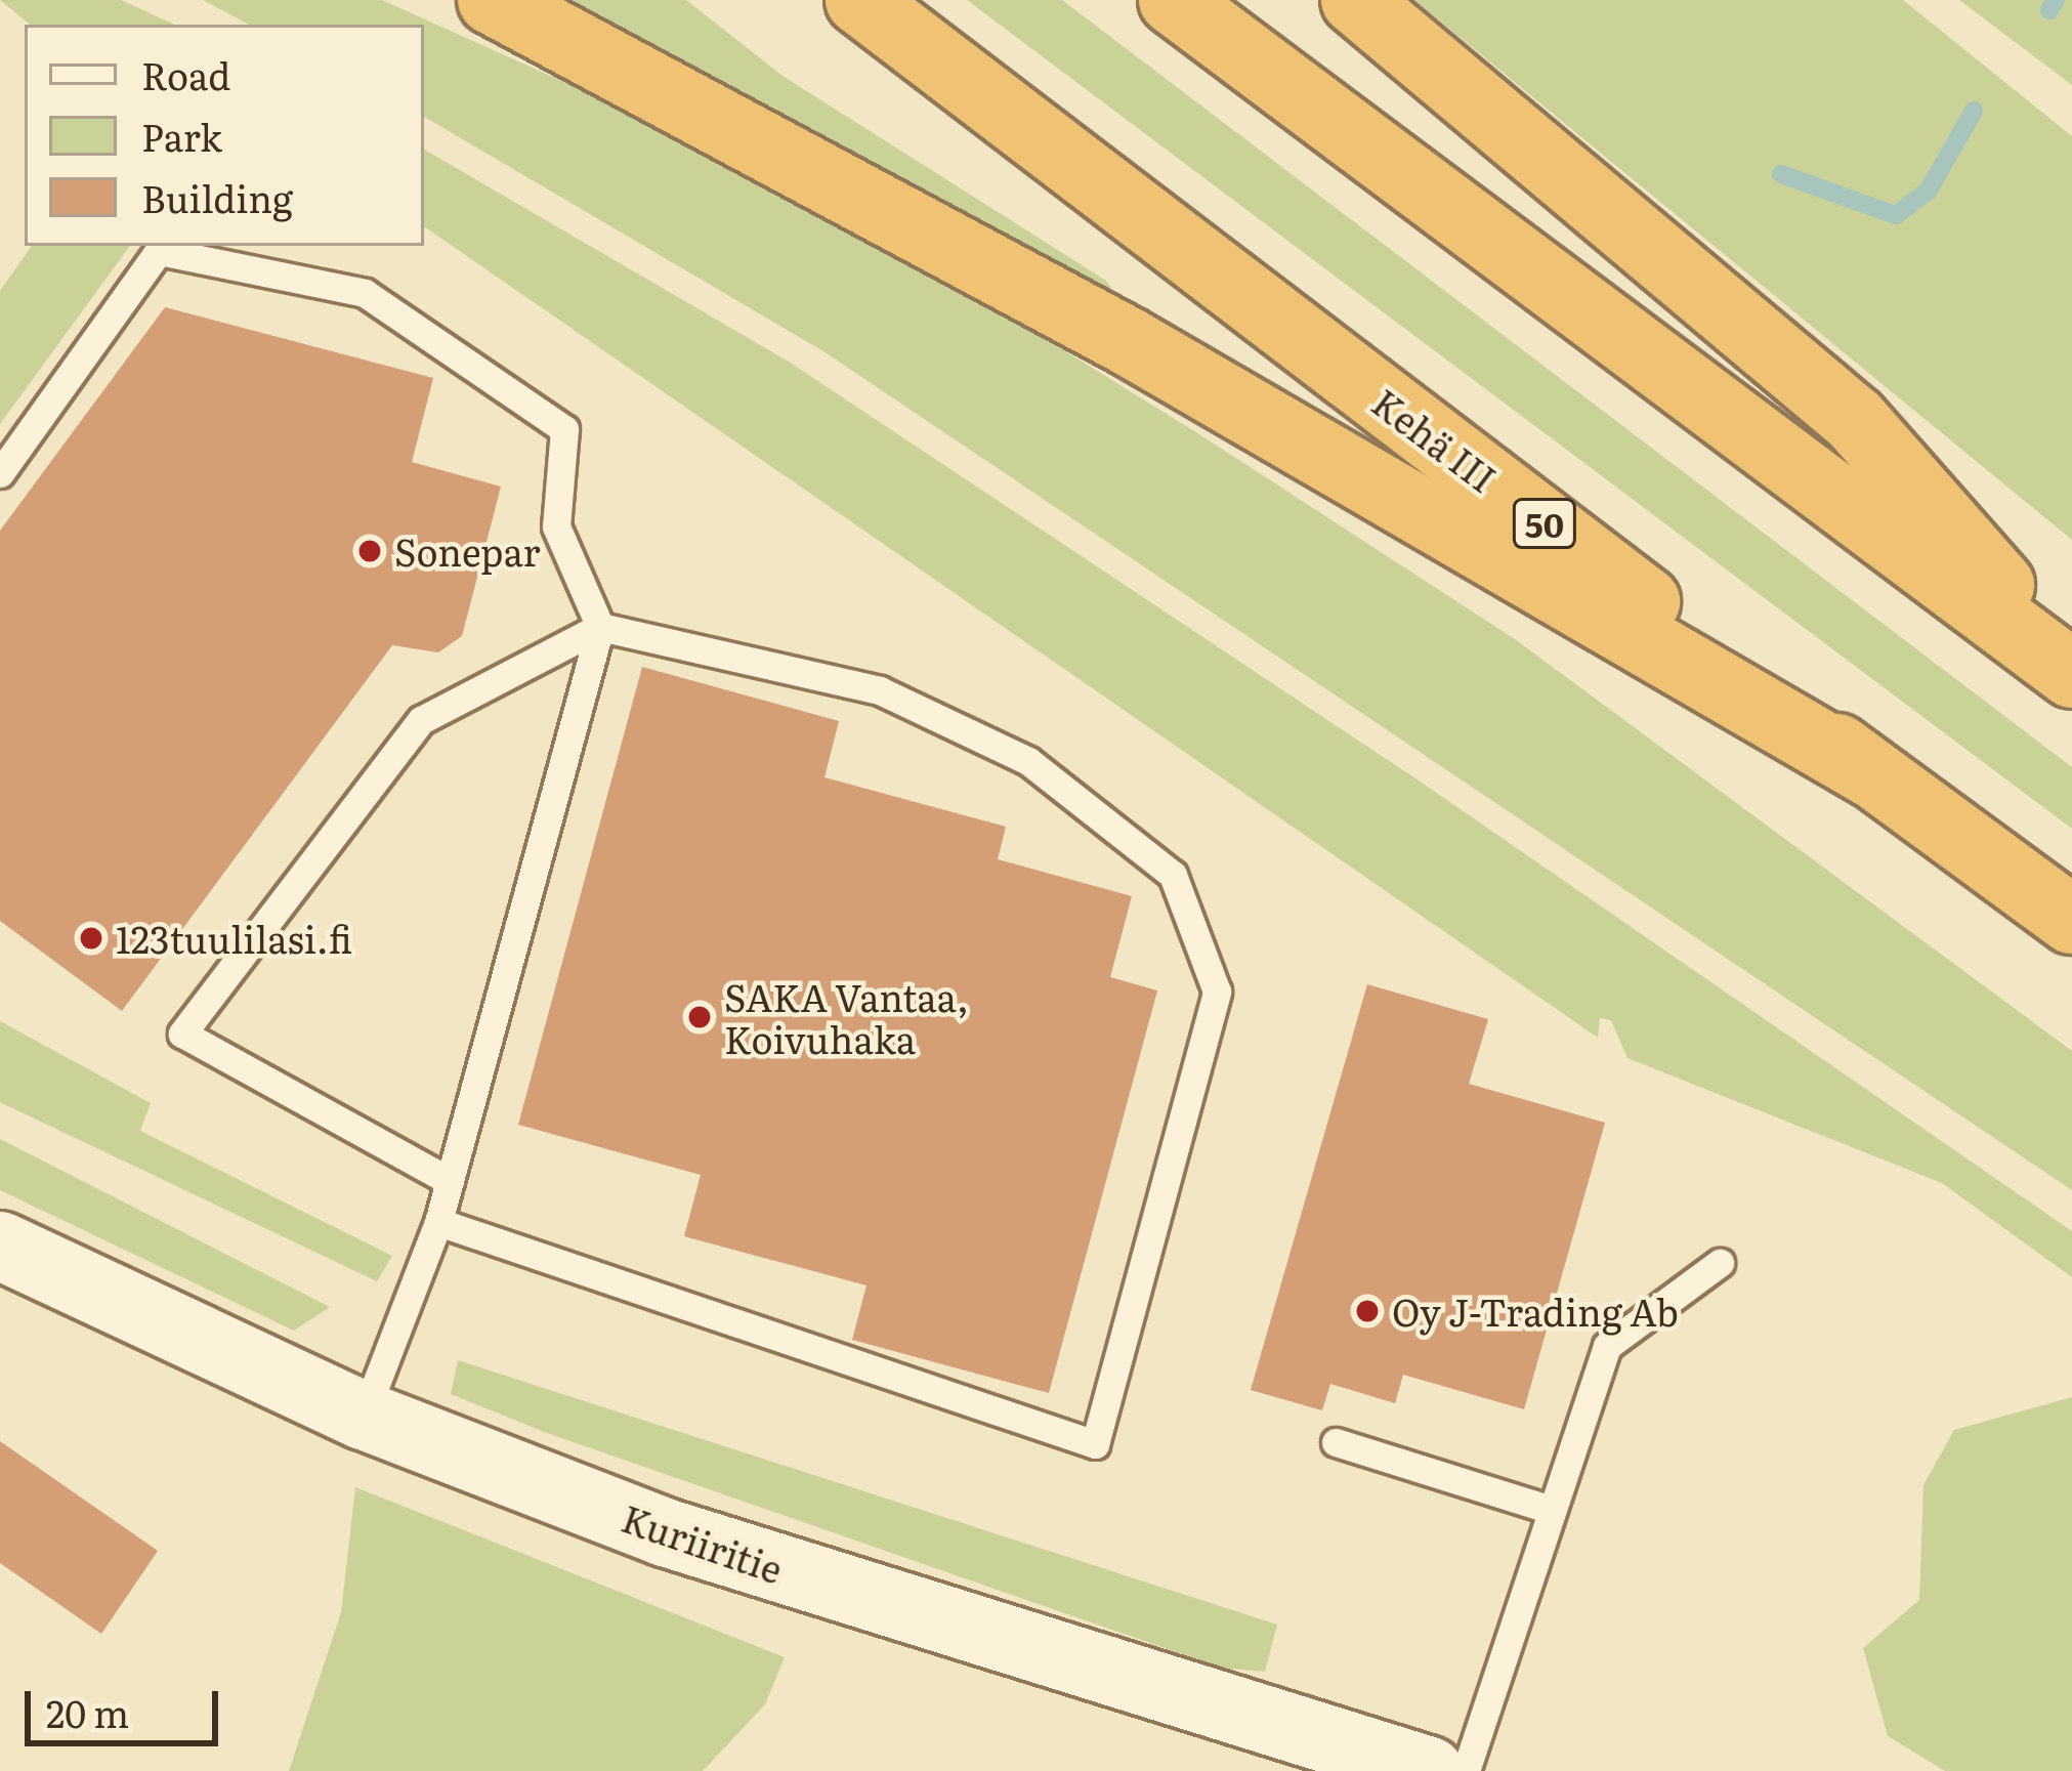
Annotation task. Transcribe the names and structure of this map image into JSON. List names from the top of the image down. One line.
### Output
{"streets":{"highway":["Kehä III","50"],"street":["Kuriiritie"]},"places":["Sonepar","123tuulilasi.fi","SAKA Vantaa, Koivuhaka","Oy J-Trading Ab"],"legend":["Road","Park","Building"],"scale_bar":"20 m"}
